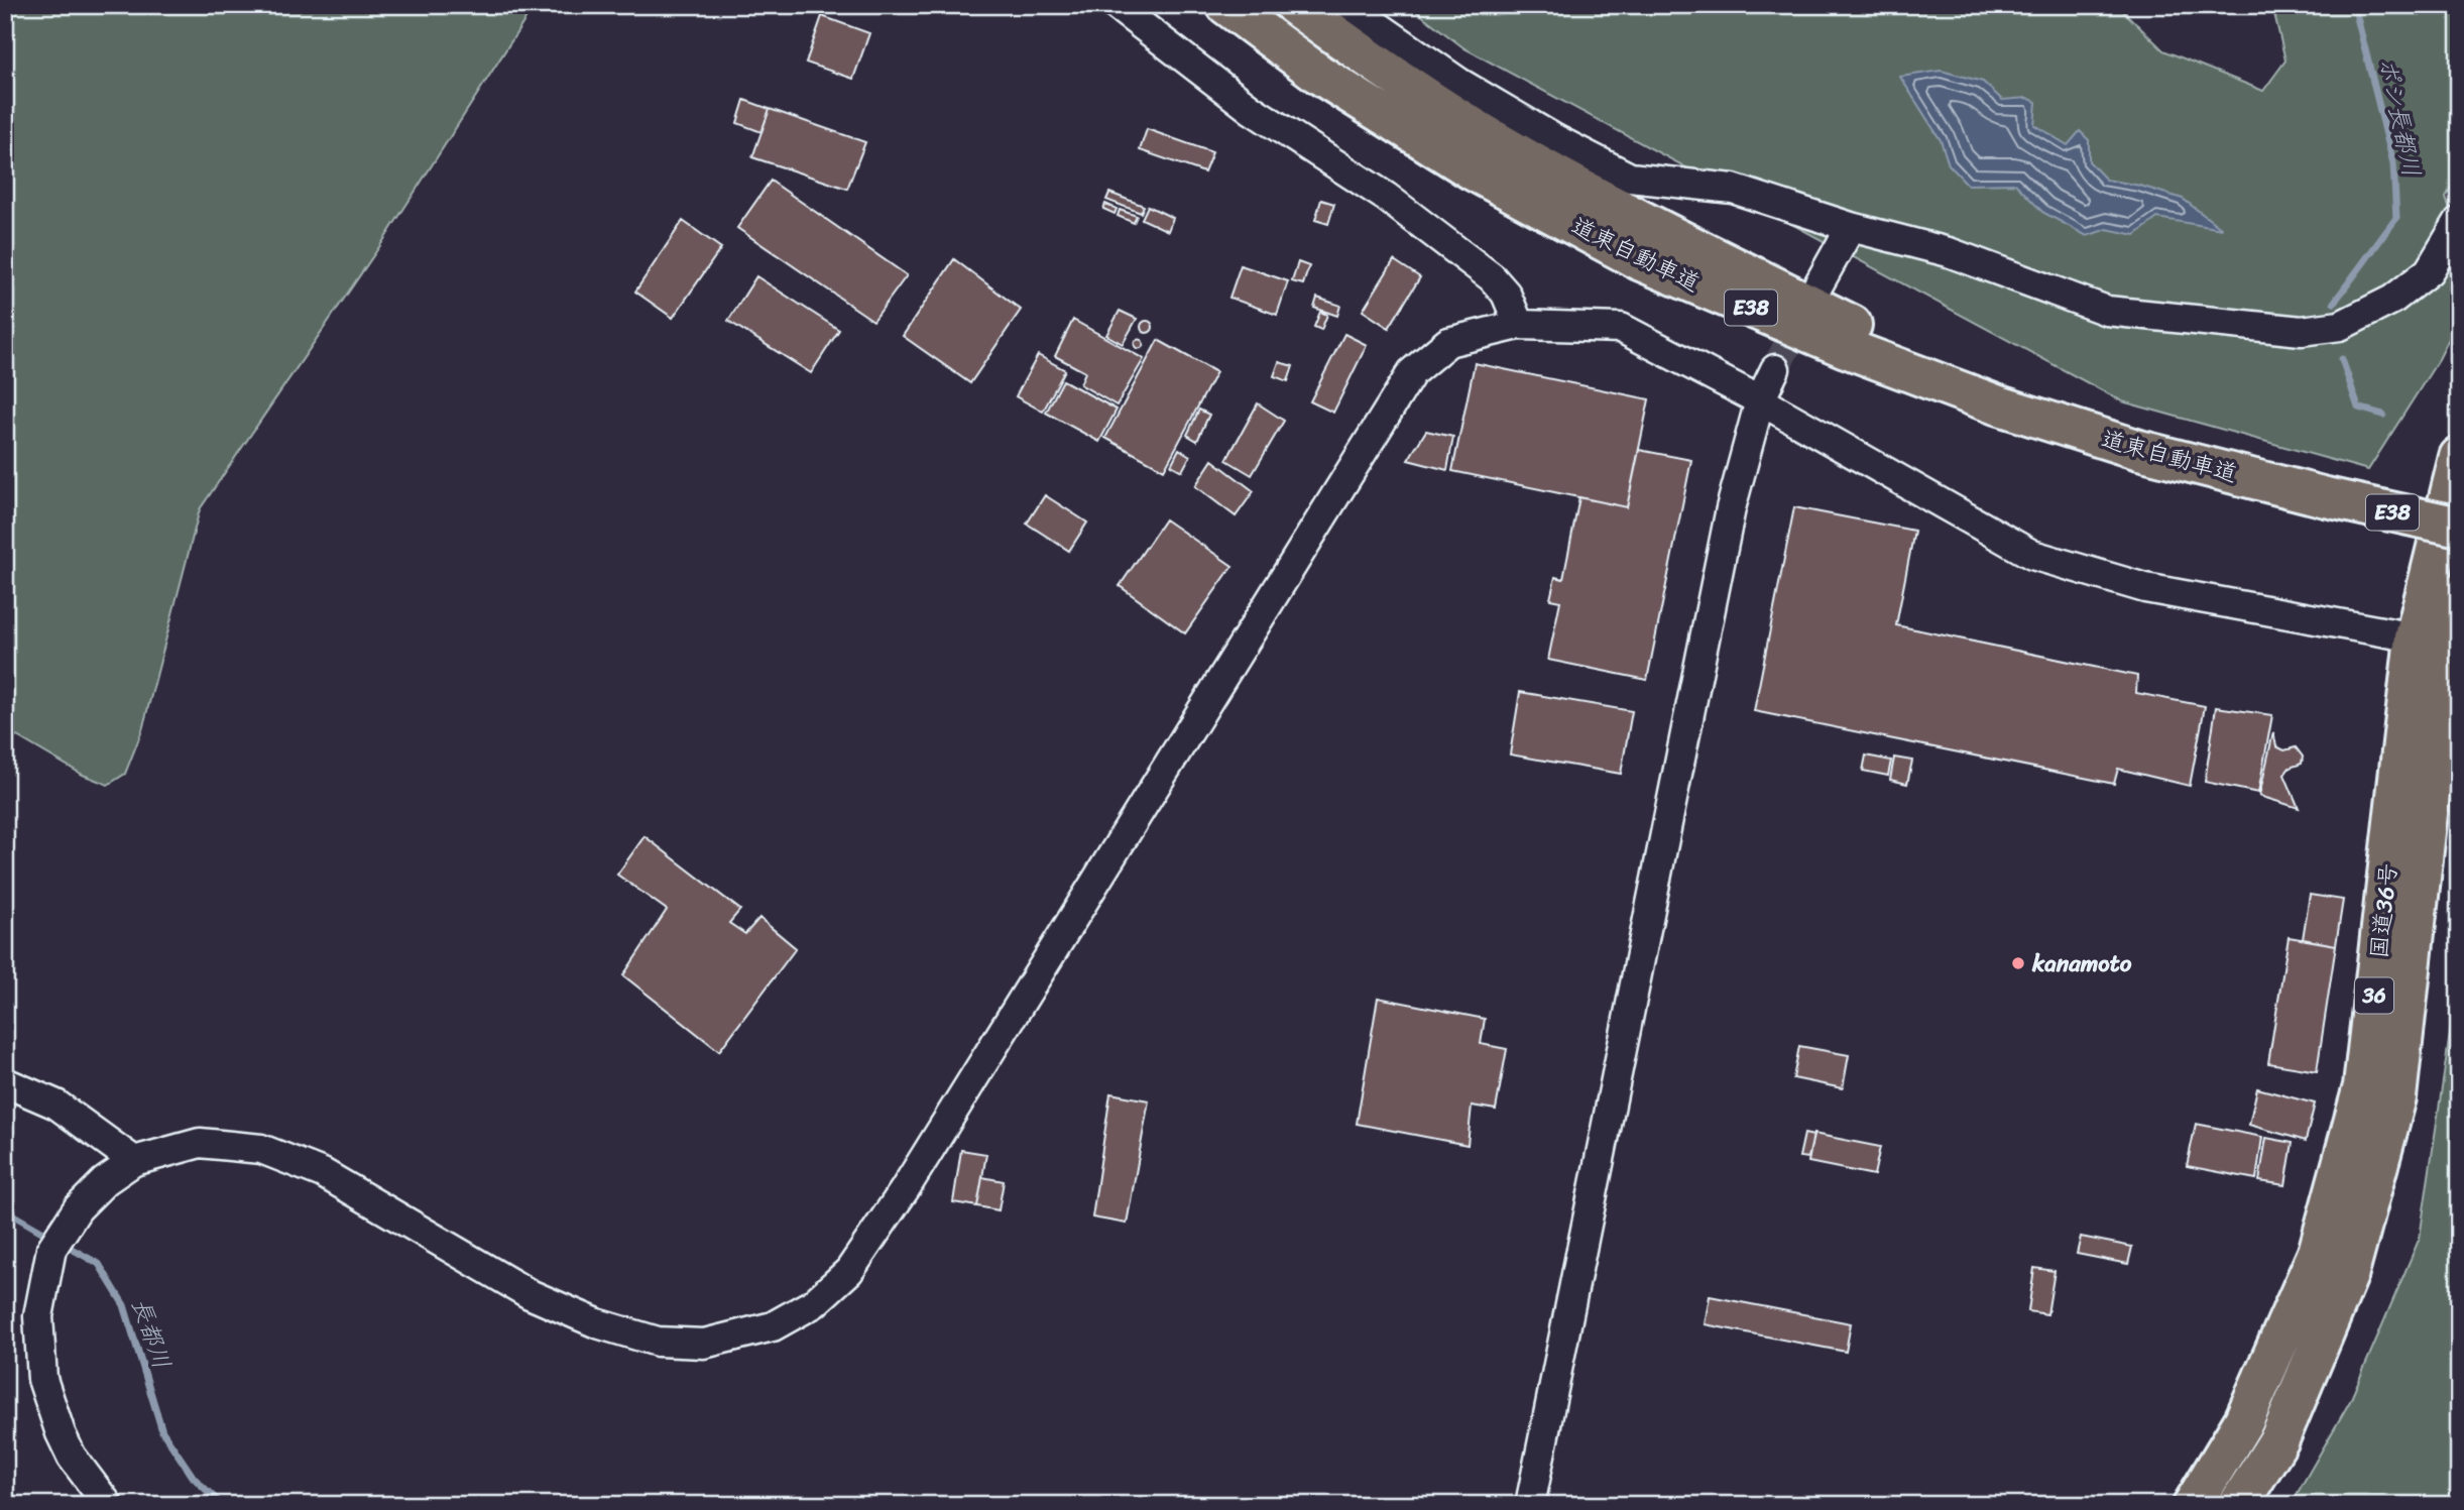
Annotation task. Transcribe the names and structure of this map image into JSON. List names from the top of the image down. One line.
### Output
{"streets":{"highway":["道東自動車道","E38","国道36号","36"]},"water":["ポシ長都川","長都川"],"places":["kanamoto"]}
